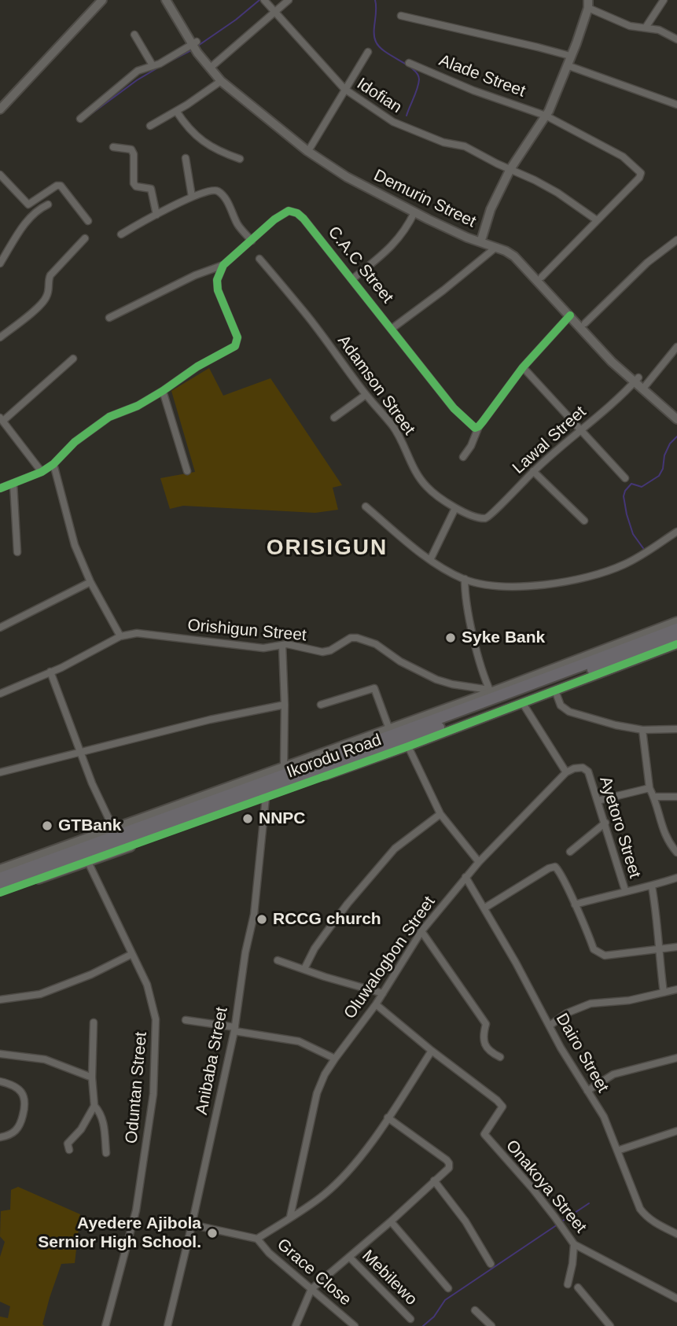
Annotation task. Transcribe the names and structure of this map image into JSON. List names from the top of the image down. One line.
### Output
{"streets":{"highway":["Ikorodu Road"],"street":["Alade Street","Idofian","Demurin Street","C.A.C Street","Adamson Street","Lawal Street","Orishigun Street","Ayetoro Street","Oluwalogbon Street","Dairo Street","Anibaba Street","Oduntan Street","Onakoya Street","Grace Close","Mebilewo"]},"crossings":[["Alade Street","Idofian"],["Demurin Street","Lawal Street"],["Adamson Street","Lawal Street"],["Orishigun Street","Ikorodu Road"],["Ikorodu Road","Anibaba Street"],["Ikorodu Road","Oduntan Street"],["Ayetoro Street","Oluwalogbon Street"],["Oluwalogbon Street","Dairo Street"]],"districts":["ORISIGUN"],"places":["Syke Bank","NNPC","GTBank","RCCG church","Ayedere Ajibola Sernior High School."]}
